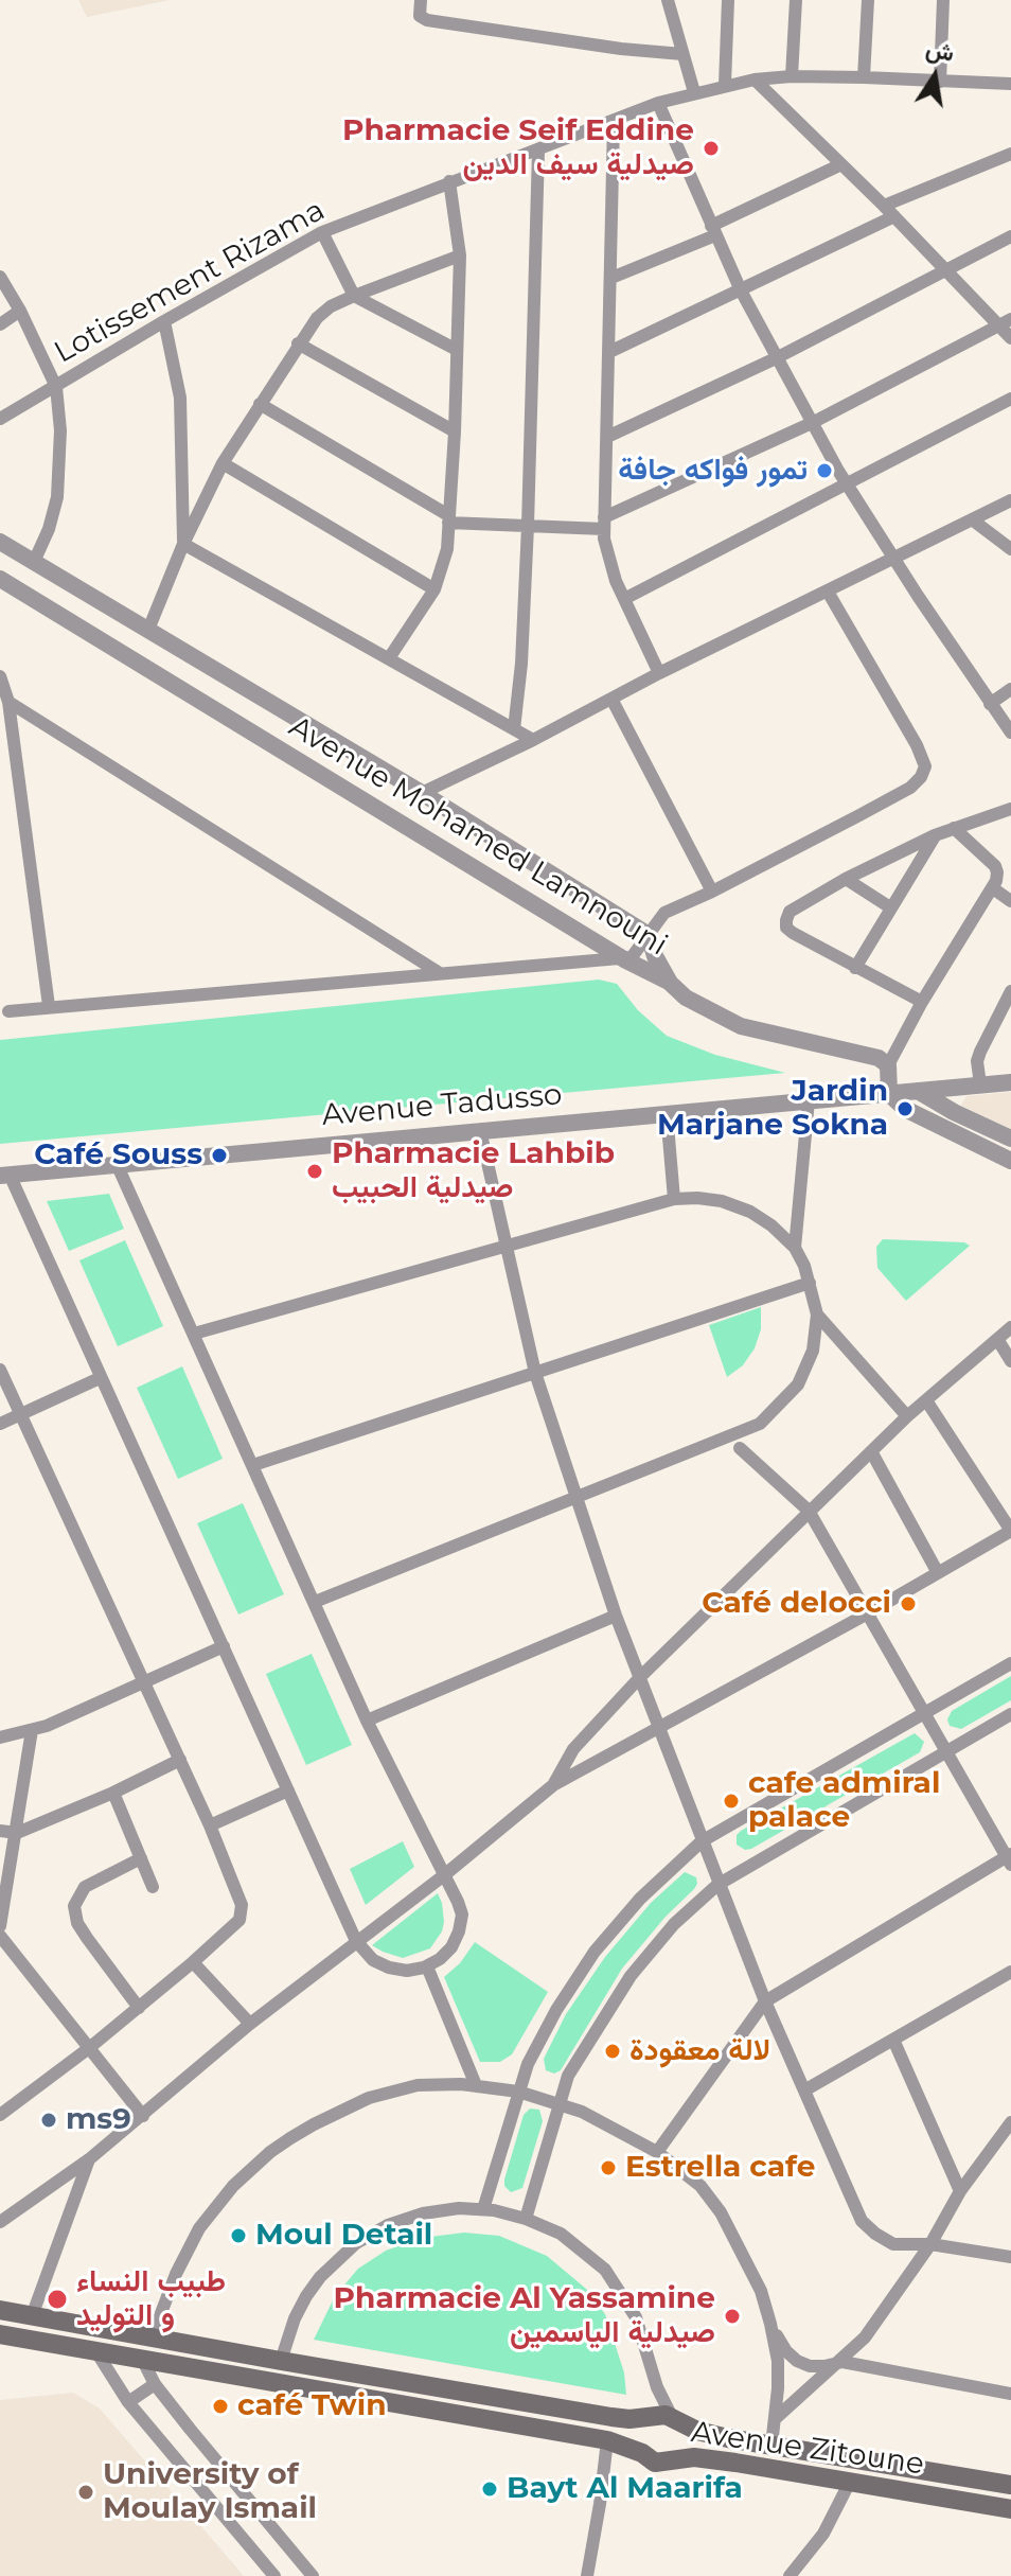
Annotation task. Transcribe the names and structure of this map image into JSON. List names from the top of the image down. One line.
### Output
{"streets":{"main road":["Avenue Zitoune"],"street":["Lotissement Rizama","Avenue Mohamed Lamnouni","Avenue Tadusso"]},"places":["Pharmacie Seif Eddine صيدلية سيف الدين","تمور فواكه جافة","Jardin Marjane Sokna","Café Souss","Pharmacie Lahbib صيدلية الحبيب","Café delocci","cafe admiral palace","لالة معقودة","ms9","Estrella cafe","Moul Detail","طبيب النساء و التوليد","Pharmacie Al Yassamine صيدلية الياسمين","café Twin","Bayt Al Maarifa","University of Moulay Ismail"],"north":"top"}
